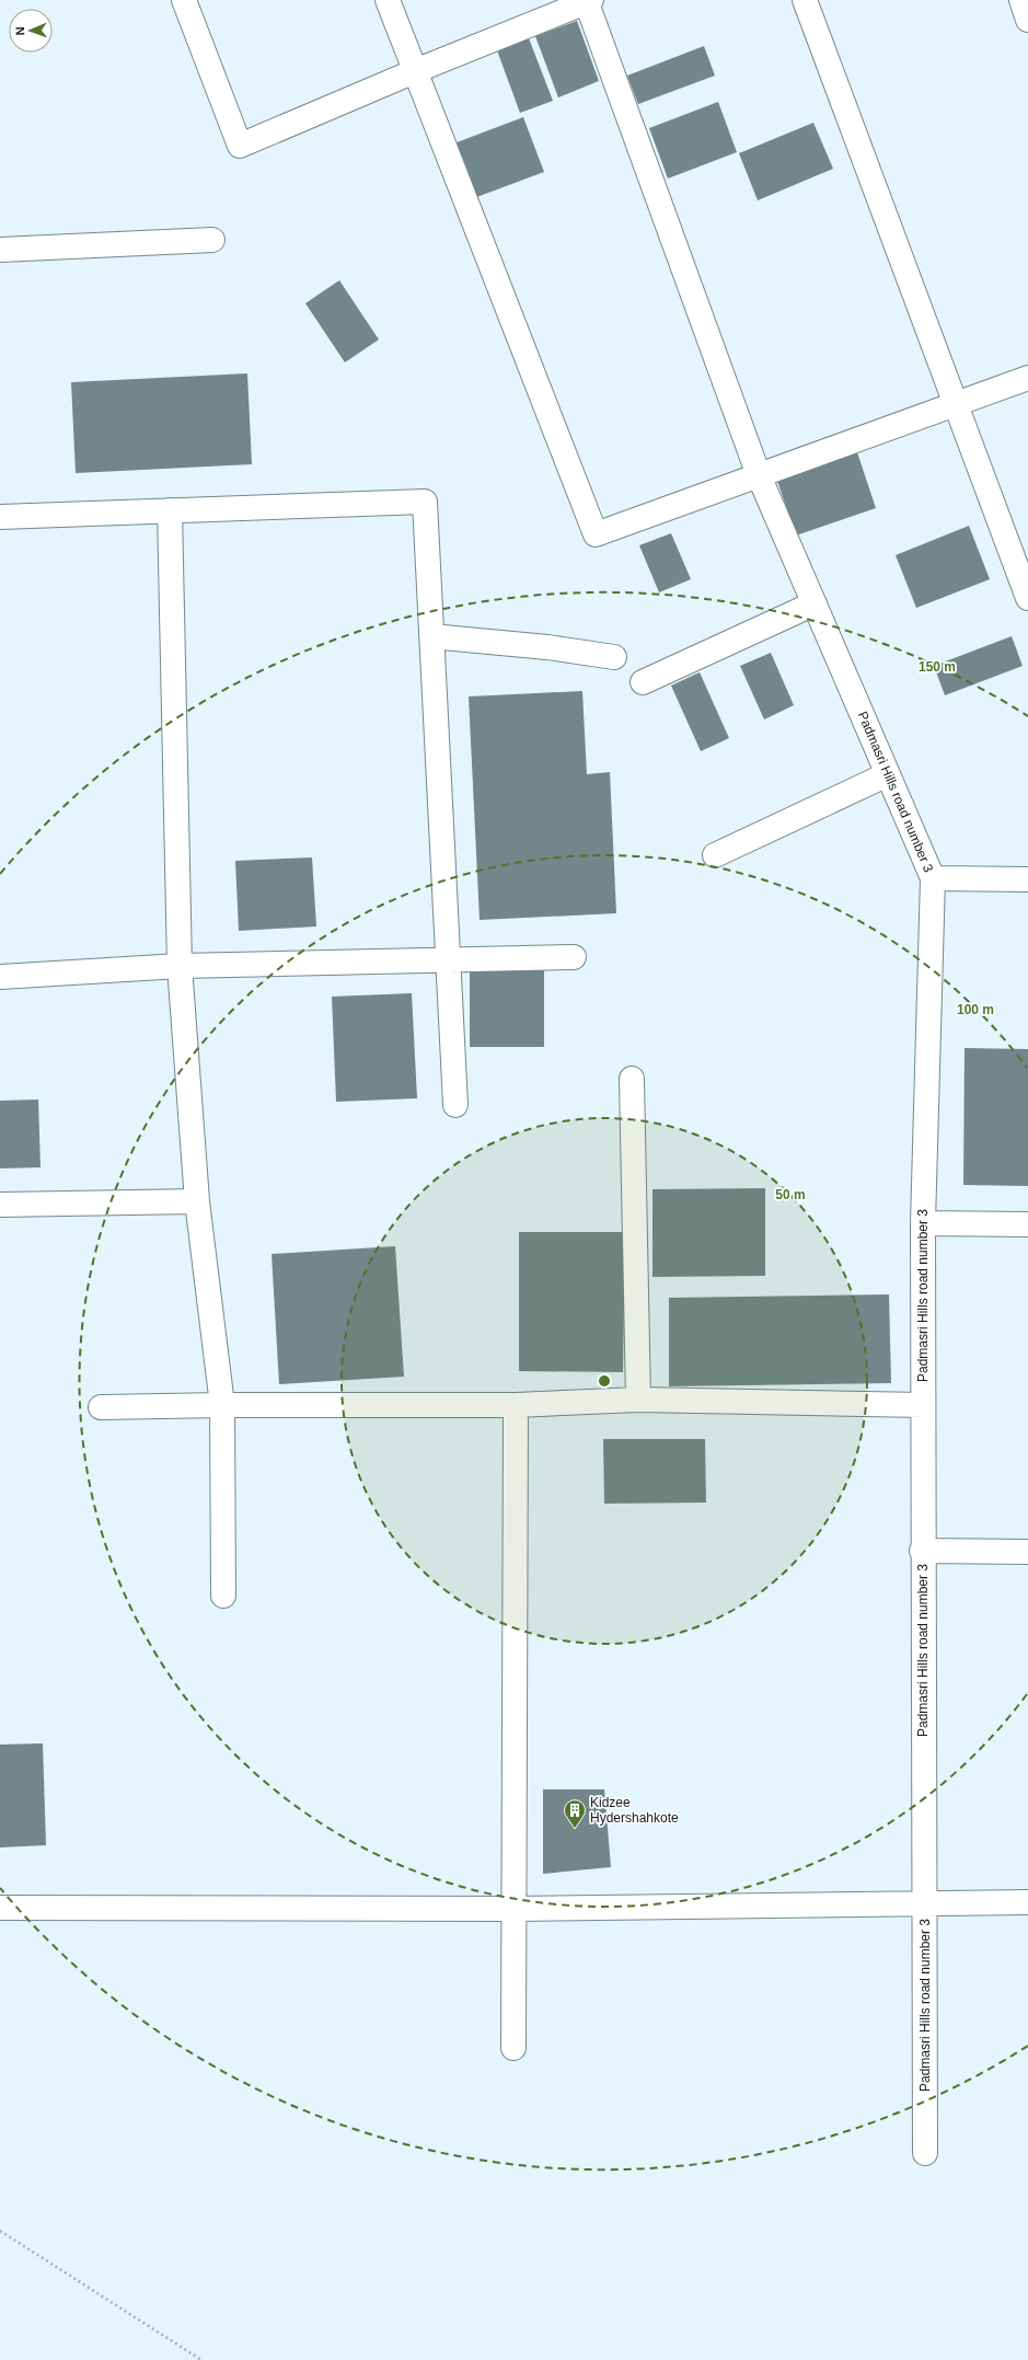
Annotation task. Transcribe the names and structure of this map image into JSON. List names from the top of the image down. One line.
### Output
{"streets":{"street":["Padmasri Hills road number 3"]},"places":{"building":["Kidzee Hydershahkote"]},"north":"left","rings":["150 m","100 m","50 m"]}
